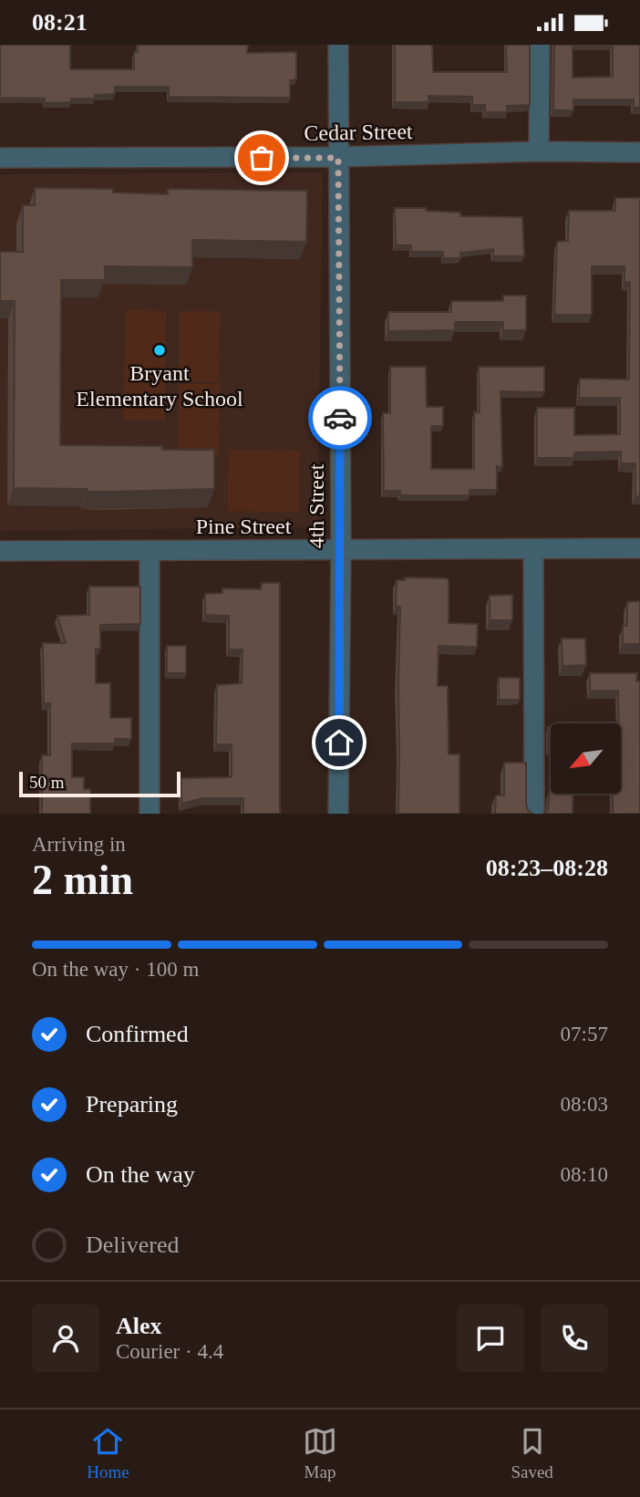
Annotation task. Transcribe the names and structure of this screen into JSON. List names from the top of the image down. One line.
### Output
{"streets":{"street":["Cedar Street","4th Street","Pine Street"]},"crossings":[["Cedar Street","4th Street"],["4th Street","Pine Street"]],"places":["Bryant Elementary School"],"scale_bar":"50 m","north":"bottom left","page":{"status":"08:21","scale":"50 m","heading":["2 min","Arriving in","08:23–08:28"],"panel":["Alex","Courier · 4.4"],"bar":"On the way · 100 m","list":[["Confirmed","07:57"],["Preparing","08:03"],["On the way","08:10"],"Delivered"],"tabs":["Home","Map","Saved"]}}
